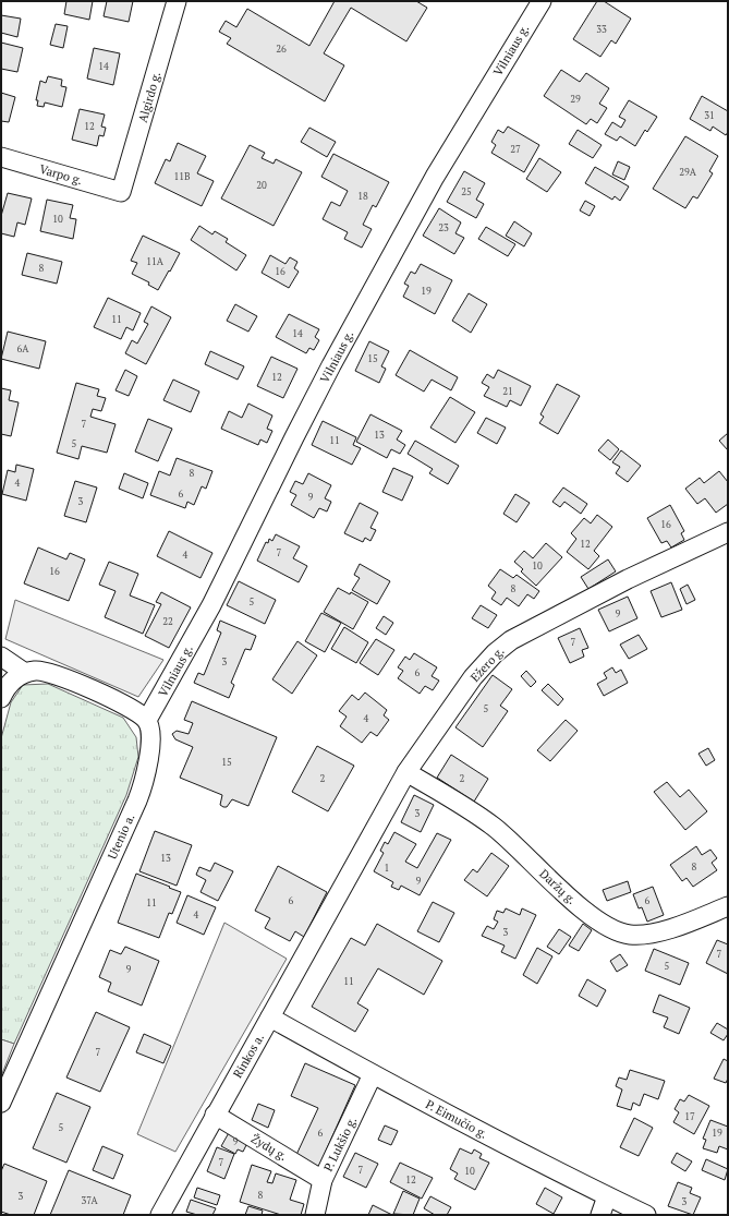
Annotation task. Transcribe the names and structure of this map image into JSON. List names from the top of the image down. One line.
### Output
{"streets":{"street":["Vilniaus g.","Algirdo g.","Varpo g.","Ežero g.","Utenio a.","Daržų g.","Rinkos a.","P. Eimučio g.","P. Lukšio g.","Žydų g."]},"crossings":[["Vilniaus g.","Utenio a."],["Algirdo g.","Varpo g."],["Ežero g.","Daržų g."],["Ežero g.","Rinkos a."],["Rinkos a.","P. Eimučio g."],["Rinkos a.","Žydų g."],["P. Eimučio g.","P. Lukšio g."],["P. Lukšio g.","Žydų g."]],"house_numbers":["33","26","14","29","31","12","27","29A","11B","20","25","18","10","23","11A","8","16","19","11","14","6A","15","12","21","7","13","11","5","8","4","6","9","3","16","12","7","4","10","16","8","5","9","22","7","3","6","5","4","15","2","2","3","13","8","1","9","6","6","11","4","3","7","5","9","11","7","17","5","6","19","9","7","7","10","12","8","3","37A","3"]}
